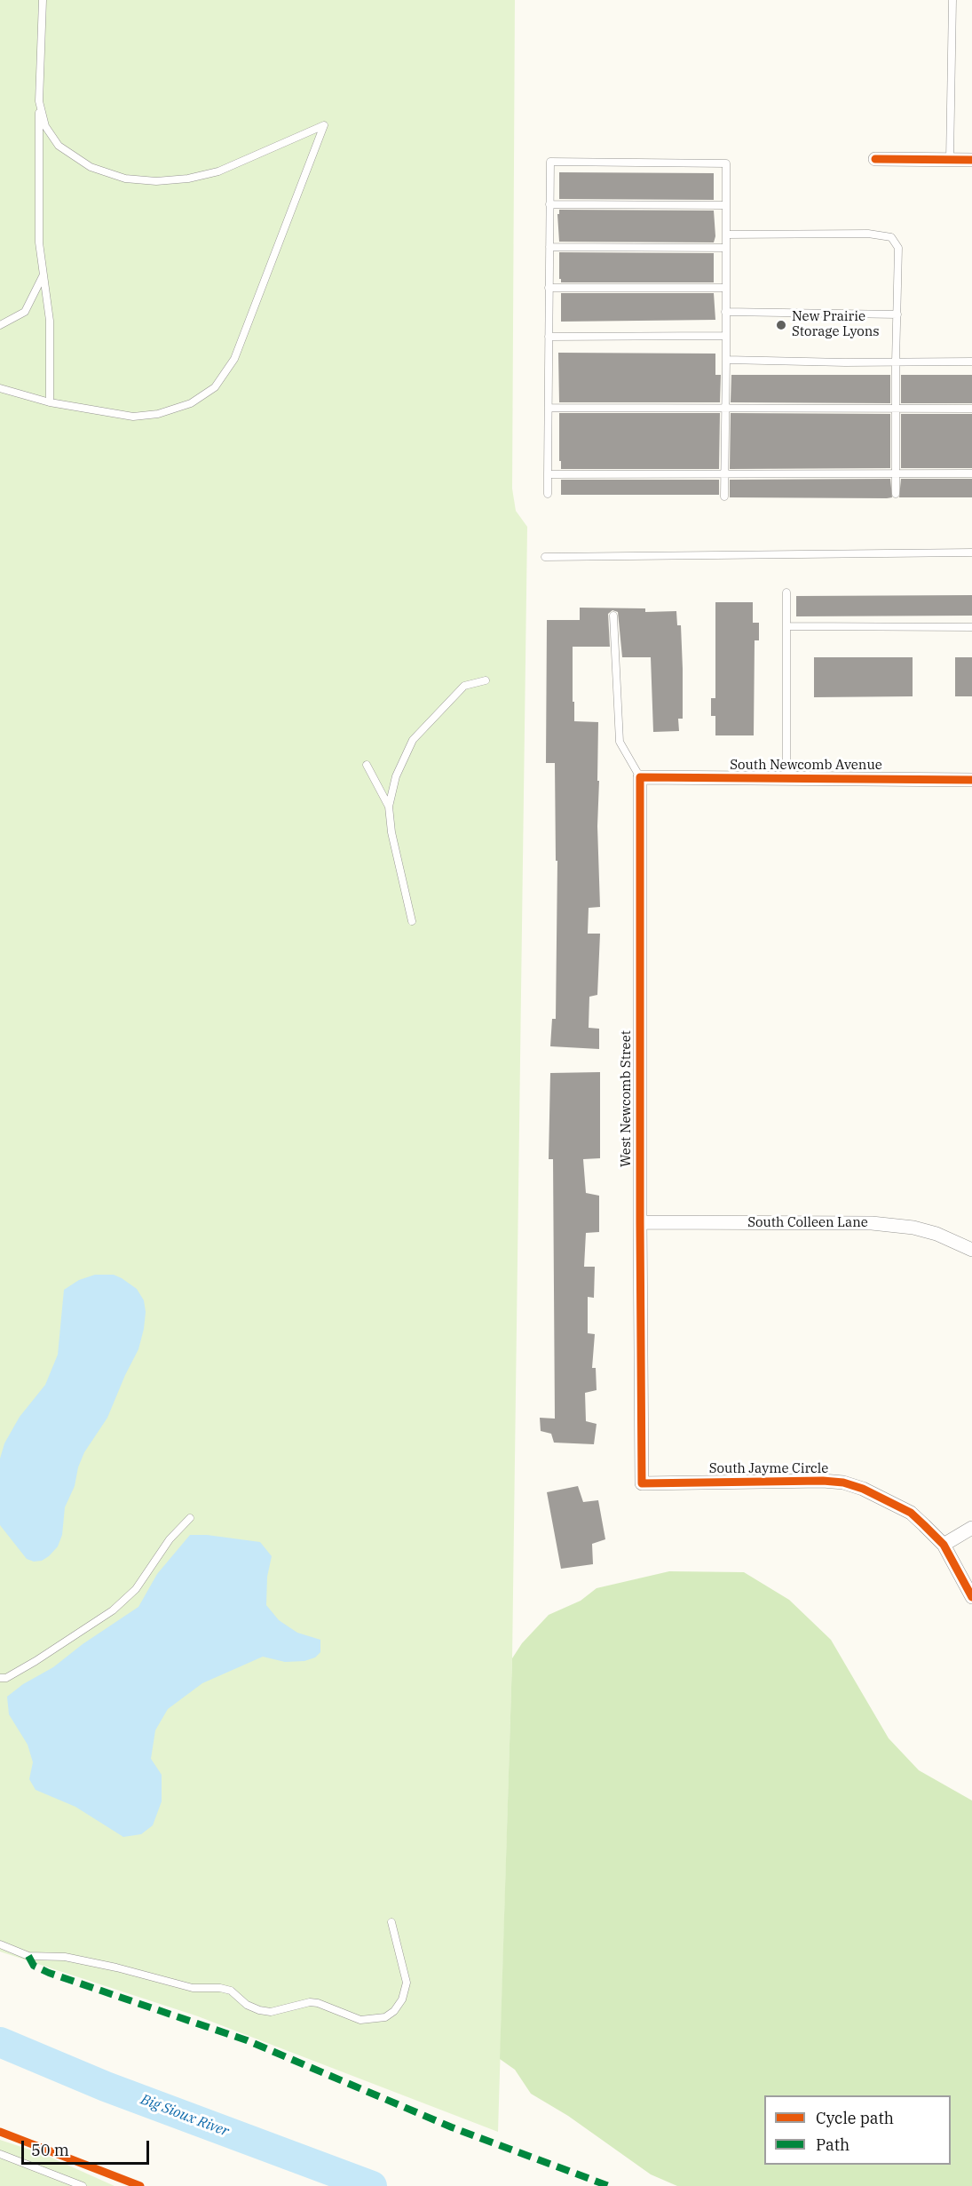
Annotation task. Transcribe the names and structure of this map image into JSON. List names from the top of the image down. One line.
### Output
{"streets":{"street":["South Newcomb Avenue","West Newcomb Street","South Colleen Lane","South Jayme Circle"]},"crossings":[["South Newcomb Avenue","West Newcomb Street"],["West Newcomb Street","South Colleen Lane"],["West Newcomb Street","South Jayme Circle"]],"water":["Big Sioux River"],"places":["New Prairie Storage Lyons"],"legend":["Cycle path","Path"],"scale_bar":"50 m"}
